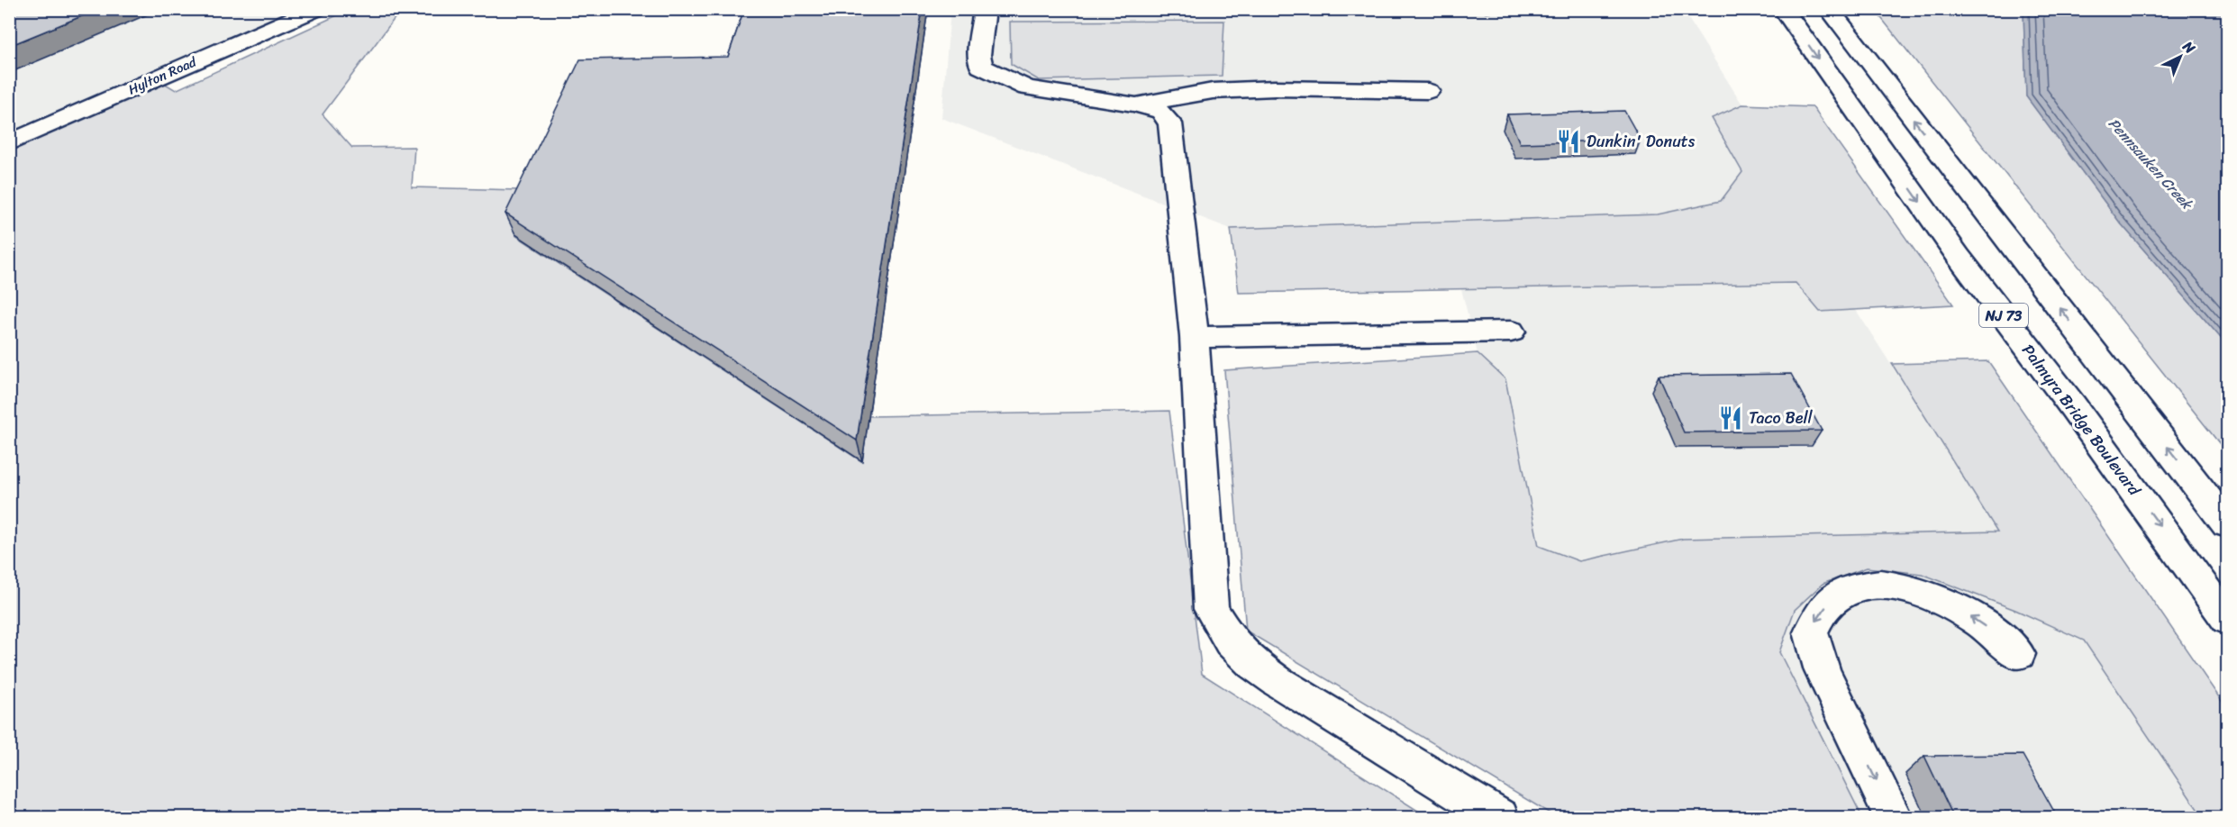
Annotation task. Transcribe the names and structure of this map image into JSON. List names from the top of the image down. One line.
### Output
{"streets":{"main road":["Hylton Road","NJ 73","Palmyra Bridge Boulevard"]},"water":["Pennsauken Creek"],"places":{"restaurant":["Dunkin' Donuts","Taco Bell"]},"north":"top right"}
